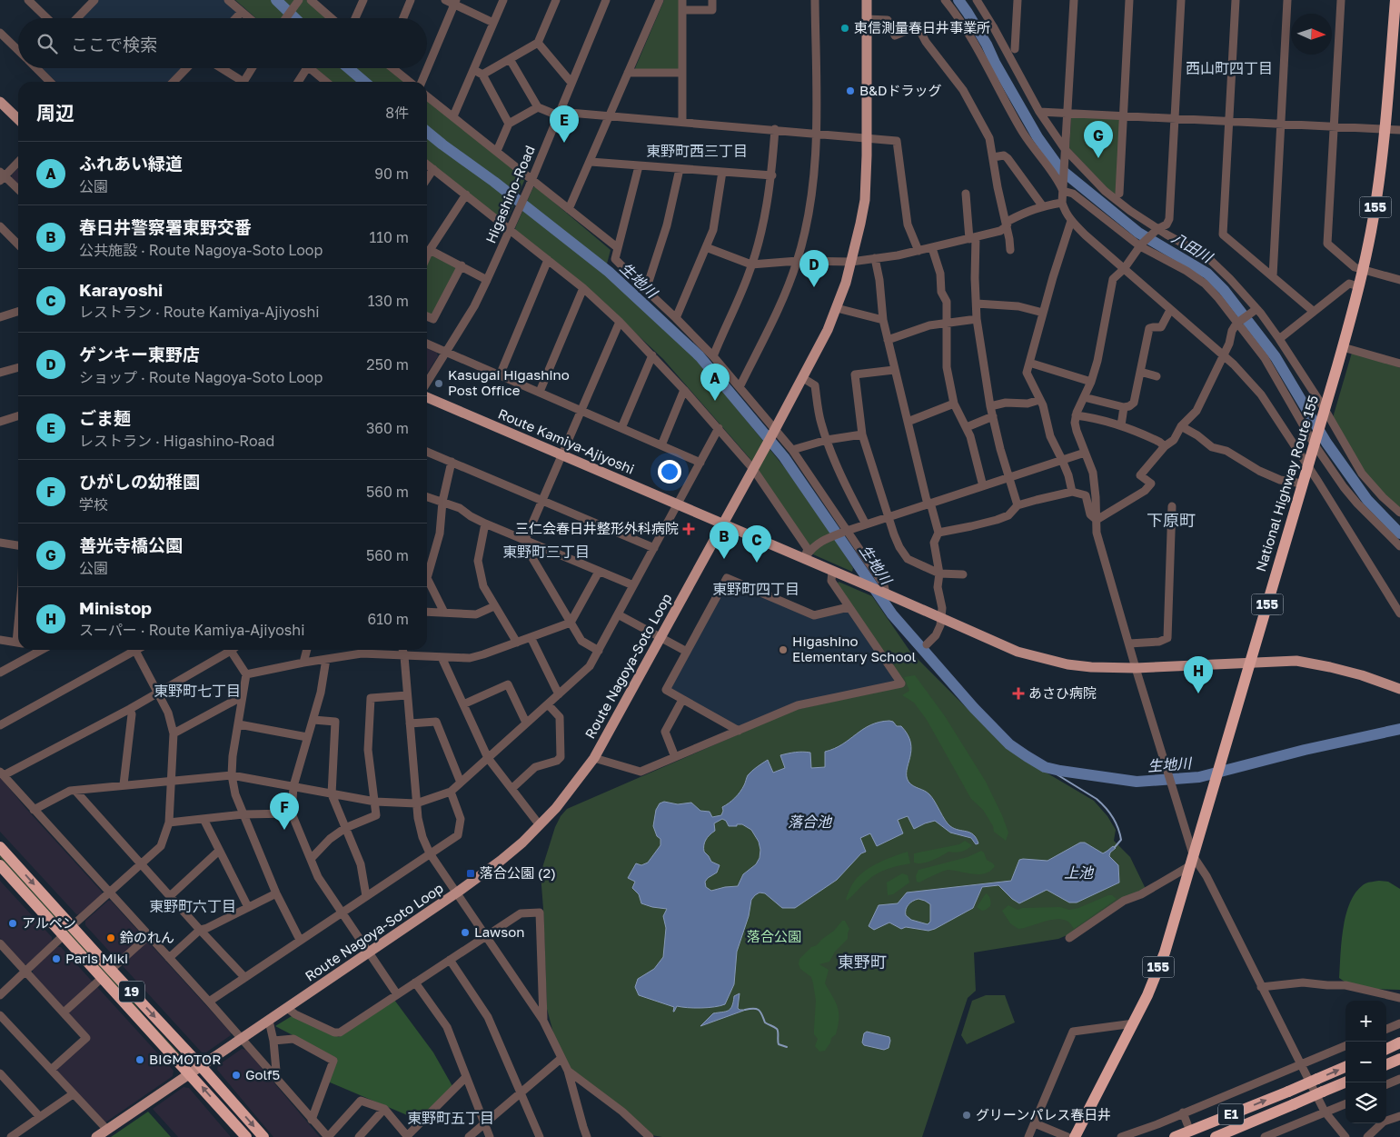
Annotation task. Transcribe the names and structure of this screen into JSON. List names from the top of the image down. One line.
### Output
{"streets":{"highway":["155","National Highway Route 155","19","E1"],"main road":["Route Kamiya-Ajiyoshi","Route Nagoya-Soto Loop"],"street":["Higashino-Road"]},"crossings":[["Route Kamiya-Ajiyoshi","National Highway Route 155"],["Route Kamiya-Ajiyoshi","Route Nagoya-Soto Loop"],["Route Nagoya-Soto Loop","19"]],"districts":["西山町四丁目","東野町西三丁目","下原町","東野町三丁目","東野町四丁目","東野町七丁目","東野町六丁目","東野町","東野町五丁目"],"water":["八田川","生地川","落合池","上池"],"parks":["落合公園"],"places":{"other":["東信測量春日井事業所","B&Dドラッグ","Kasugai Higashino Post Office","Higashino Elementary School","アルペン","Lawson","鈴のれん","Paris Miki","BIGMOTOR","Golf5","グリーンパレス春日井"],"health":["三仁会春日井整形外科病院","あさひ病院"],"transit":["落合公園 (2)"]},"north":"right","page":{"search":"ここで検索","heading":["周辺","8件"],"pins":["E","G","D","A","B","C","H","F"],"list":[{"mark":"A","name":"ふれあい緑道","note":"公園","value":"90 m"},{"mark":"B","name":"春日井警察署東野交番","note":"公共施設 · Route Nagoya-Soto Loop","value":"110 m"},{"mark":"C","name":"Karayoshi","note":"レストラン · Route Kamiya-Ajiyoshi","value":"130 m"},{"mark":"D","name":"ゲンキー東野店","note":"ショップ · Route Nagoya-Soto Loop","value":"250 m"},{"mark":"E","name":"ごま麺","note":"レストラン · Higashino-Road","value":"360 m"},{"mark":"F","name":"ひがしの幼稚園","note":"学校","value":"560 m"},{"mark":"G","name":"善光寺橋公園","note":"公園","value":"560 m"},{"mark":"H","name":"Ministop","note":"スーパー · Route Kamiya-Ajiyoshi","value":"610 m"}],"map_buttons":["+","−"]}}
